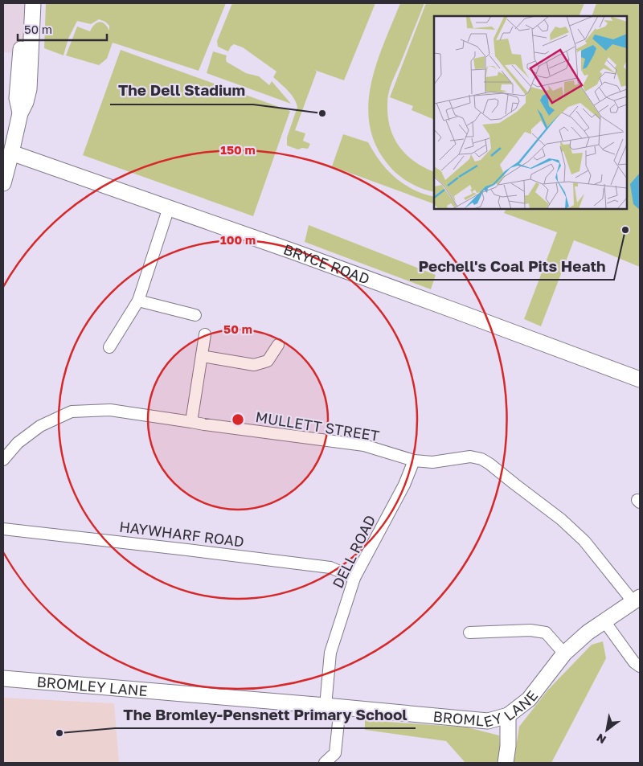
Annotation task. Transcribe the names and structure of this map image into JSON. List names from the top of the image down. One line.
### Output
{"streets":{"street":["BRYCE ROAD","MULLETT STREET","HAYWHARF ROAD","DELL ROAD","BROMLEY LANE"]},"crossings":[["MULLETT STREET","DELL ROAD"],["MULLETT STREET","BROMLEY LANE"],["HAYWHARF ROAD","DELL ROAD"],["DELL ROAD","BROMLEY LANE"]],"places":["The Dell Stadium","Pechell's Coal Pits Heath","The Bromley-Pensnett Primary School"],"scale_bar":"50 m","north":"bottom left","rings":["150 m","100 m","50 m"]}
